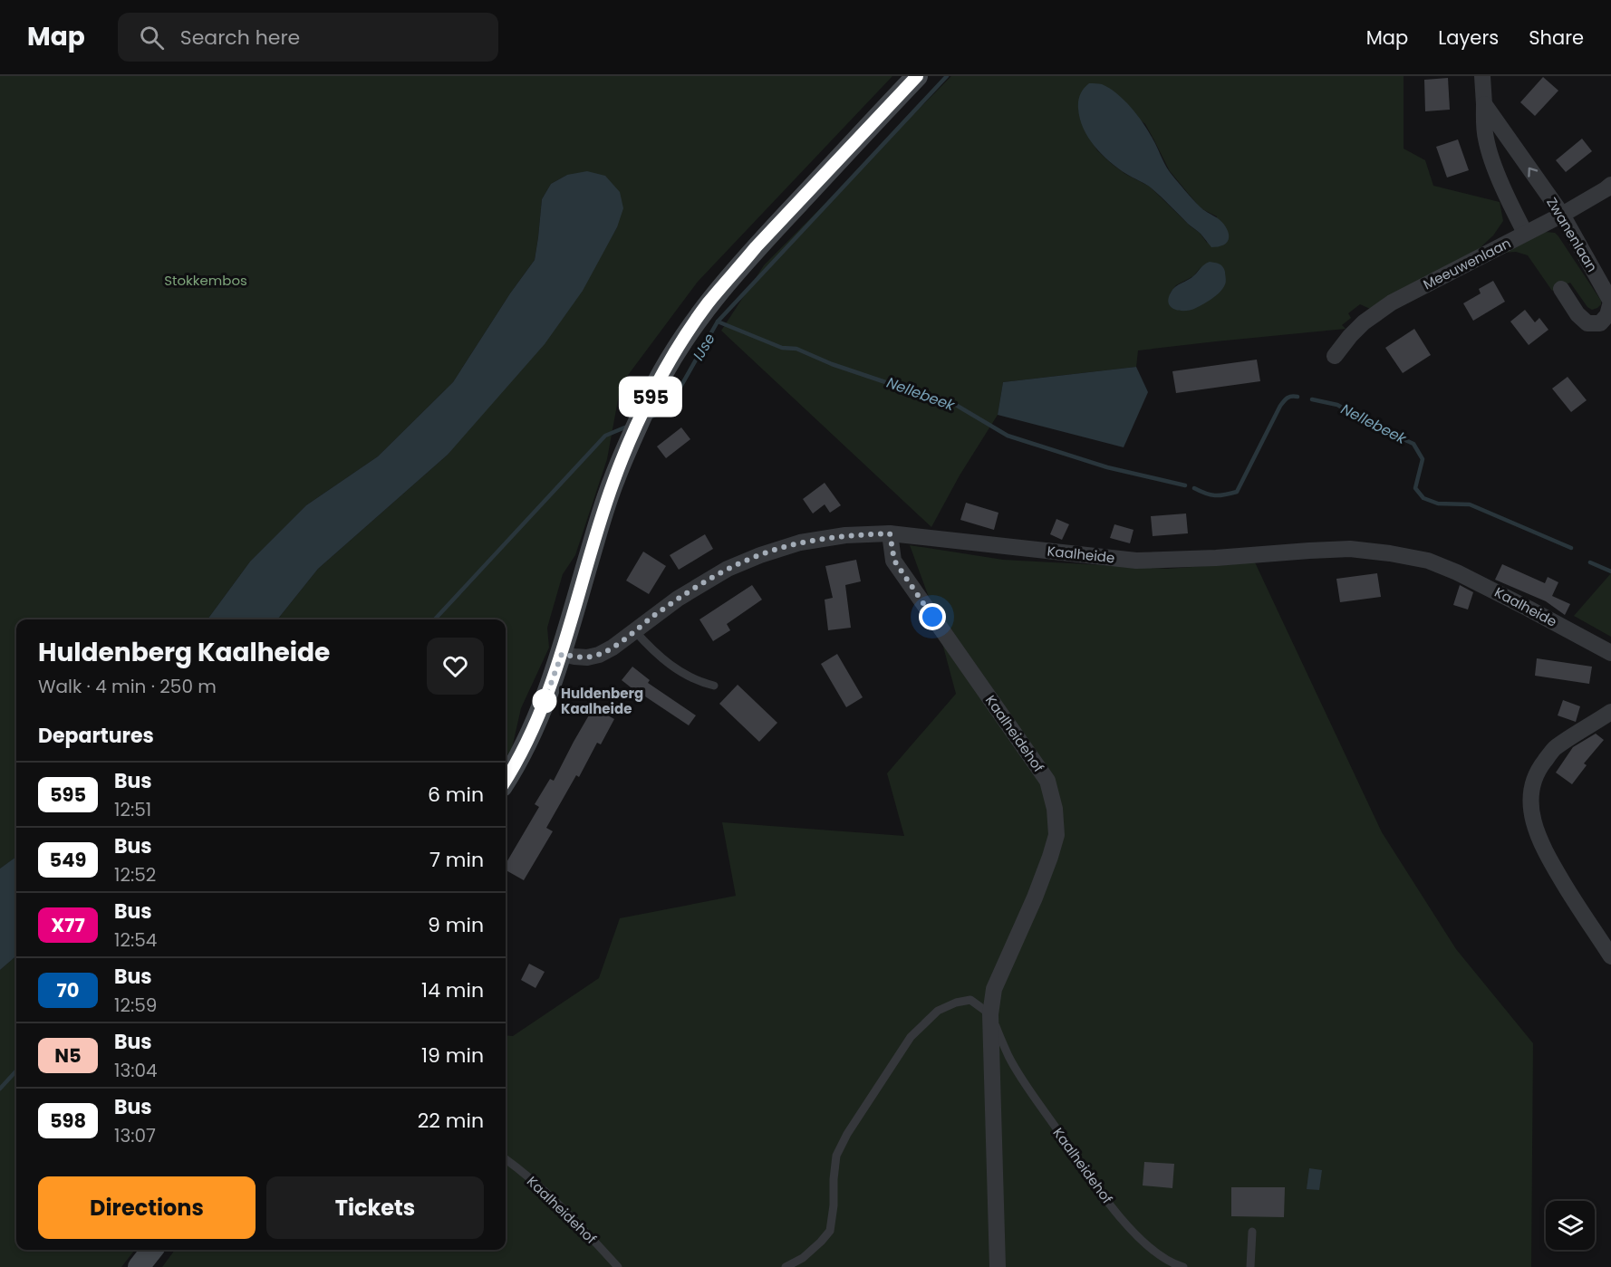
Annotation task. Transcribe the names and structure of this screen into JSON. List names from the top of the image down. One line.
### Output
{"streets":{"street":["Zwanenlaan","Meeuwenlaan","Kaalheide","Kaalheidehof"]},"crossings":[["Zwanenlaan","Meeuwenlaan"],["Kaalheide","Kaalheidehof"]],"water":["IJse","Nellebeek"],"parks":["Stokkembos"],"places":["Huldenberg Kaalheide"],"lines":["bus line 595"],"page":{"header":"Map","search":"Search here","nav":["Map","Layers","Share"],"on_map":"595","heading":[["Huldenberg Kaalheide","Walk · 4 min · 250 m"],"Departures"],"list":[{"mark":"595","name":"Bus","note":"12:51","value":"6 min"},{"mark":"549","name":"Bus","note":"12:52","value":"7 min"},{"mark":"X77","name":"Bus","note":"12:54","value":"9 min"},{"mark":"70","name":"Bus","note":"12:59","value":"14 min"},{"mark":"N5","name":"Bus","note":"13:04","value":"19 min"},{"mark":"598","name":"Bus","note":"13:07","value":"22 min"}],"buttons":["Directions","Tickets"]}}
